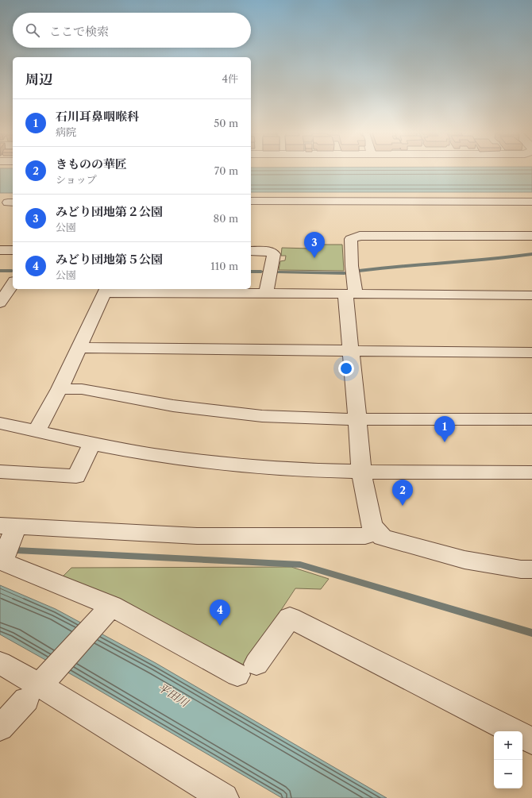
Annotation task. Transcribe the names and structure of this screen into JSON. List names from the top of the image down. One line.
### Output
{"water":["平田川"],"page":{"search":"ここで検索","heading":["周辺","4件"],"list":[{"mark":"1","name":"石川耳鼻咽喉科","note":"病院","value":"50 m"},{"mark":"2","name":"きものの華匠","note":"ショップ","value":"70 m"},{"mark":"3","name":"みどり団地第２公園","note":"公園","value":"80 m"},{"mark":"4","name":"みどり団地第５公園","note":"公園","value":"110 m"}],"pins":["3","1","2","4"],"map_buttons":["+","−"]}}
